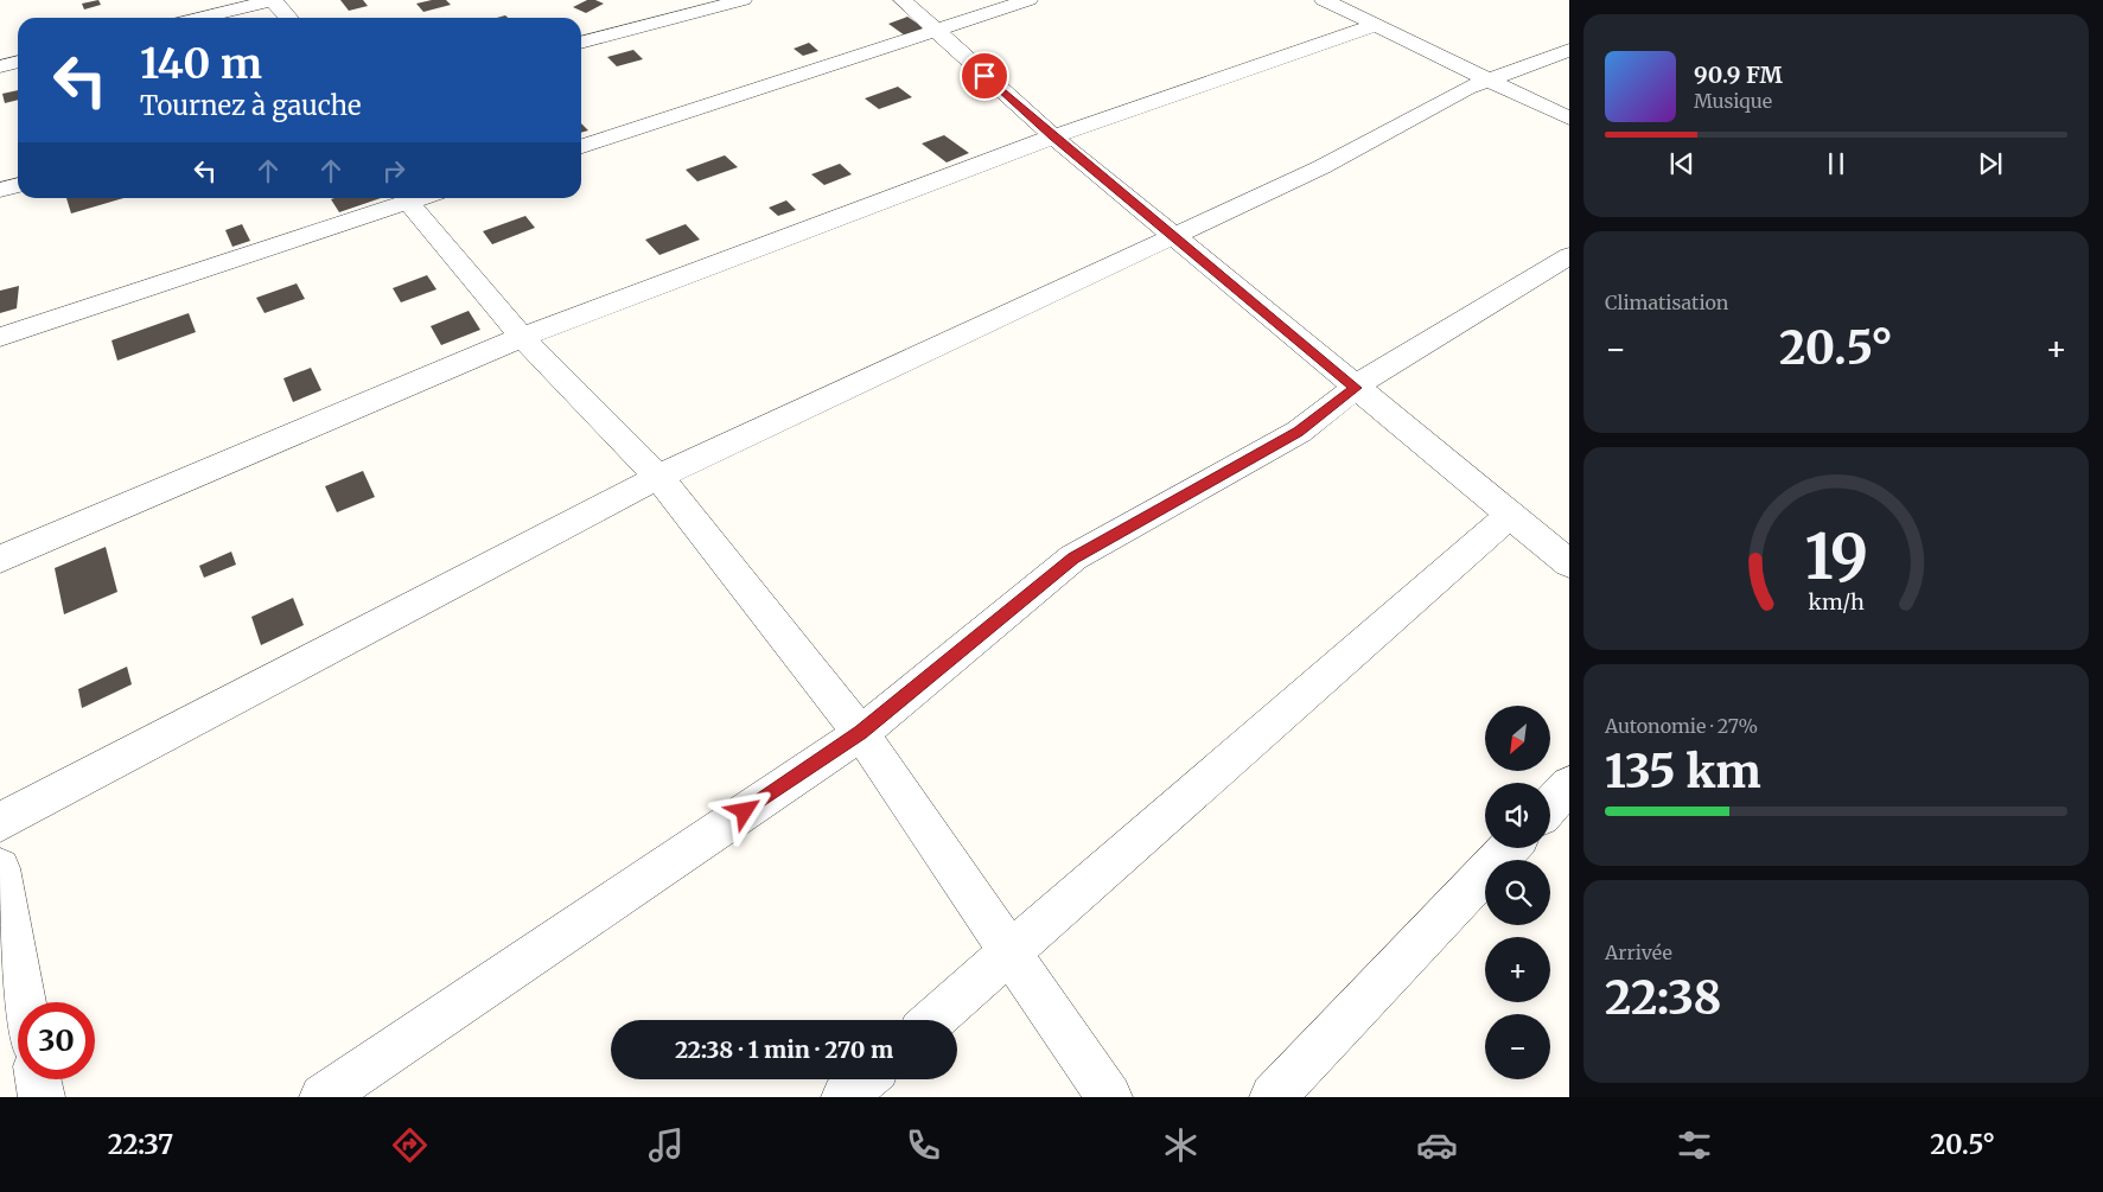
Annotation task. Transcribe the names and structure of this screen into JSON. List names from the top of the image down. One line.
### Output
{"north":"bottom left","page":{"turn":["140 m","Tournez à gauche"],"song":["90.9 FM","Musique"],"tile":["Climatisation",["Autonomie · 27%","135 km"],["Arrivée","22:38"]],"heat":["−","20.5°","+"],"map_buttons":["+","−"],"limit":"30","trip":"22:38 · 1 min · 270 m","tabs":["22:37","20.5°"],"gauge":["19","km/h"]}}
